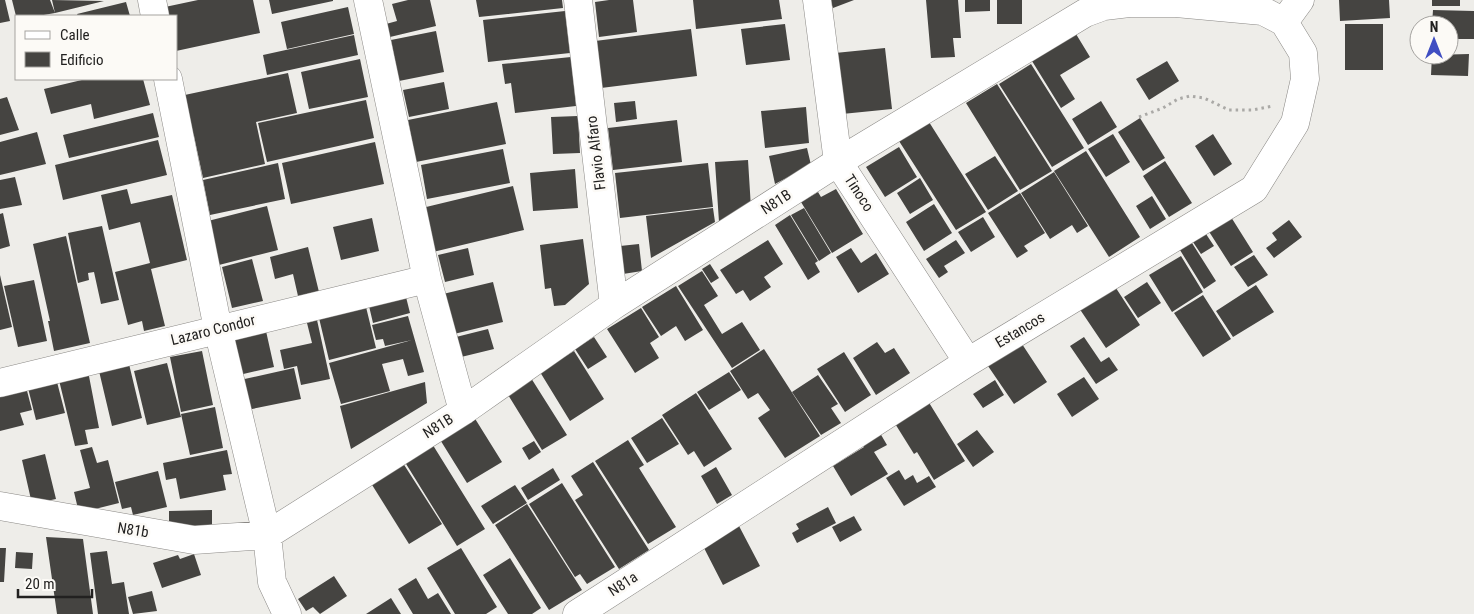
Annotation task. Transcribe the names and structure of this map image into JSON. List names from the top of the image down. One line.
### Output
{"streets":{"street":["Flavio Alfaro","Tinoco","N81B","Lazaro Condor","Estancos","N81b","N81a"]},"crossings":[["Flavio Alfaro","N81B"],["Tinoco","N81B"],["Tinoco","Estancos"],["N81B","Estancos"],["N81B","N81b"],["Estancos","N81a"]],"legend":["Calle","Edificio"],"scale_bar":"20 m","north":"top"}
